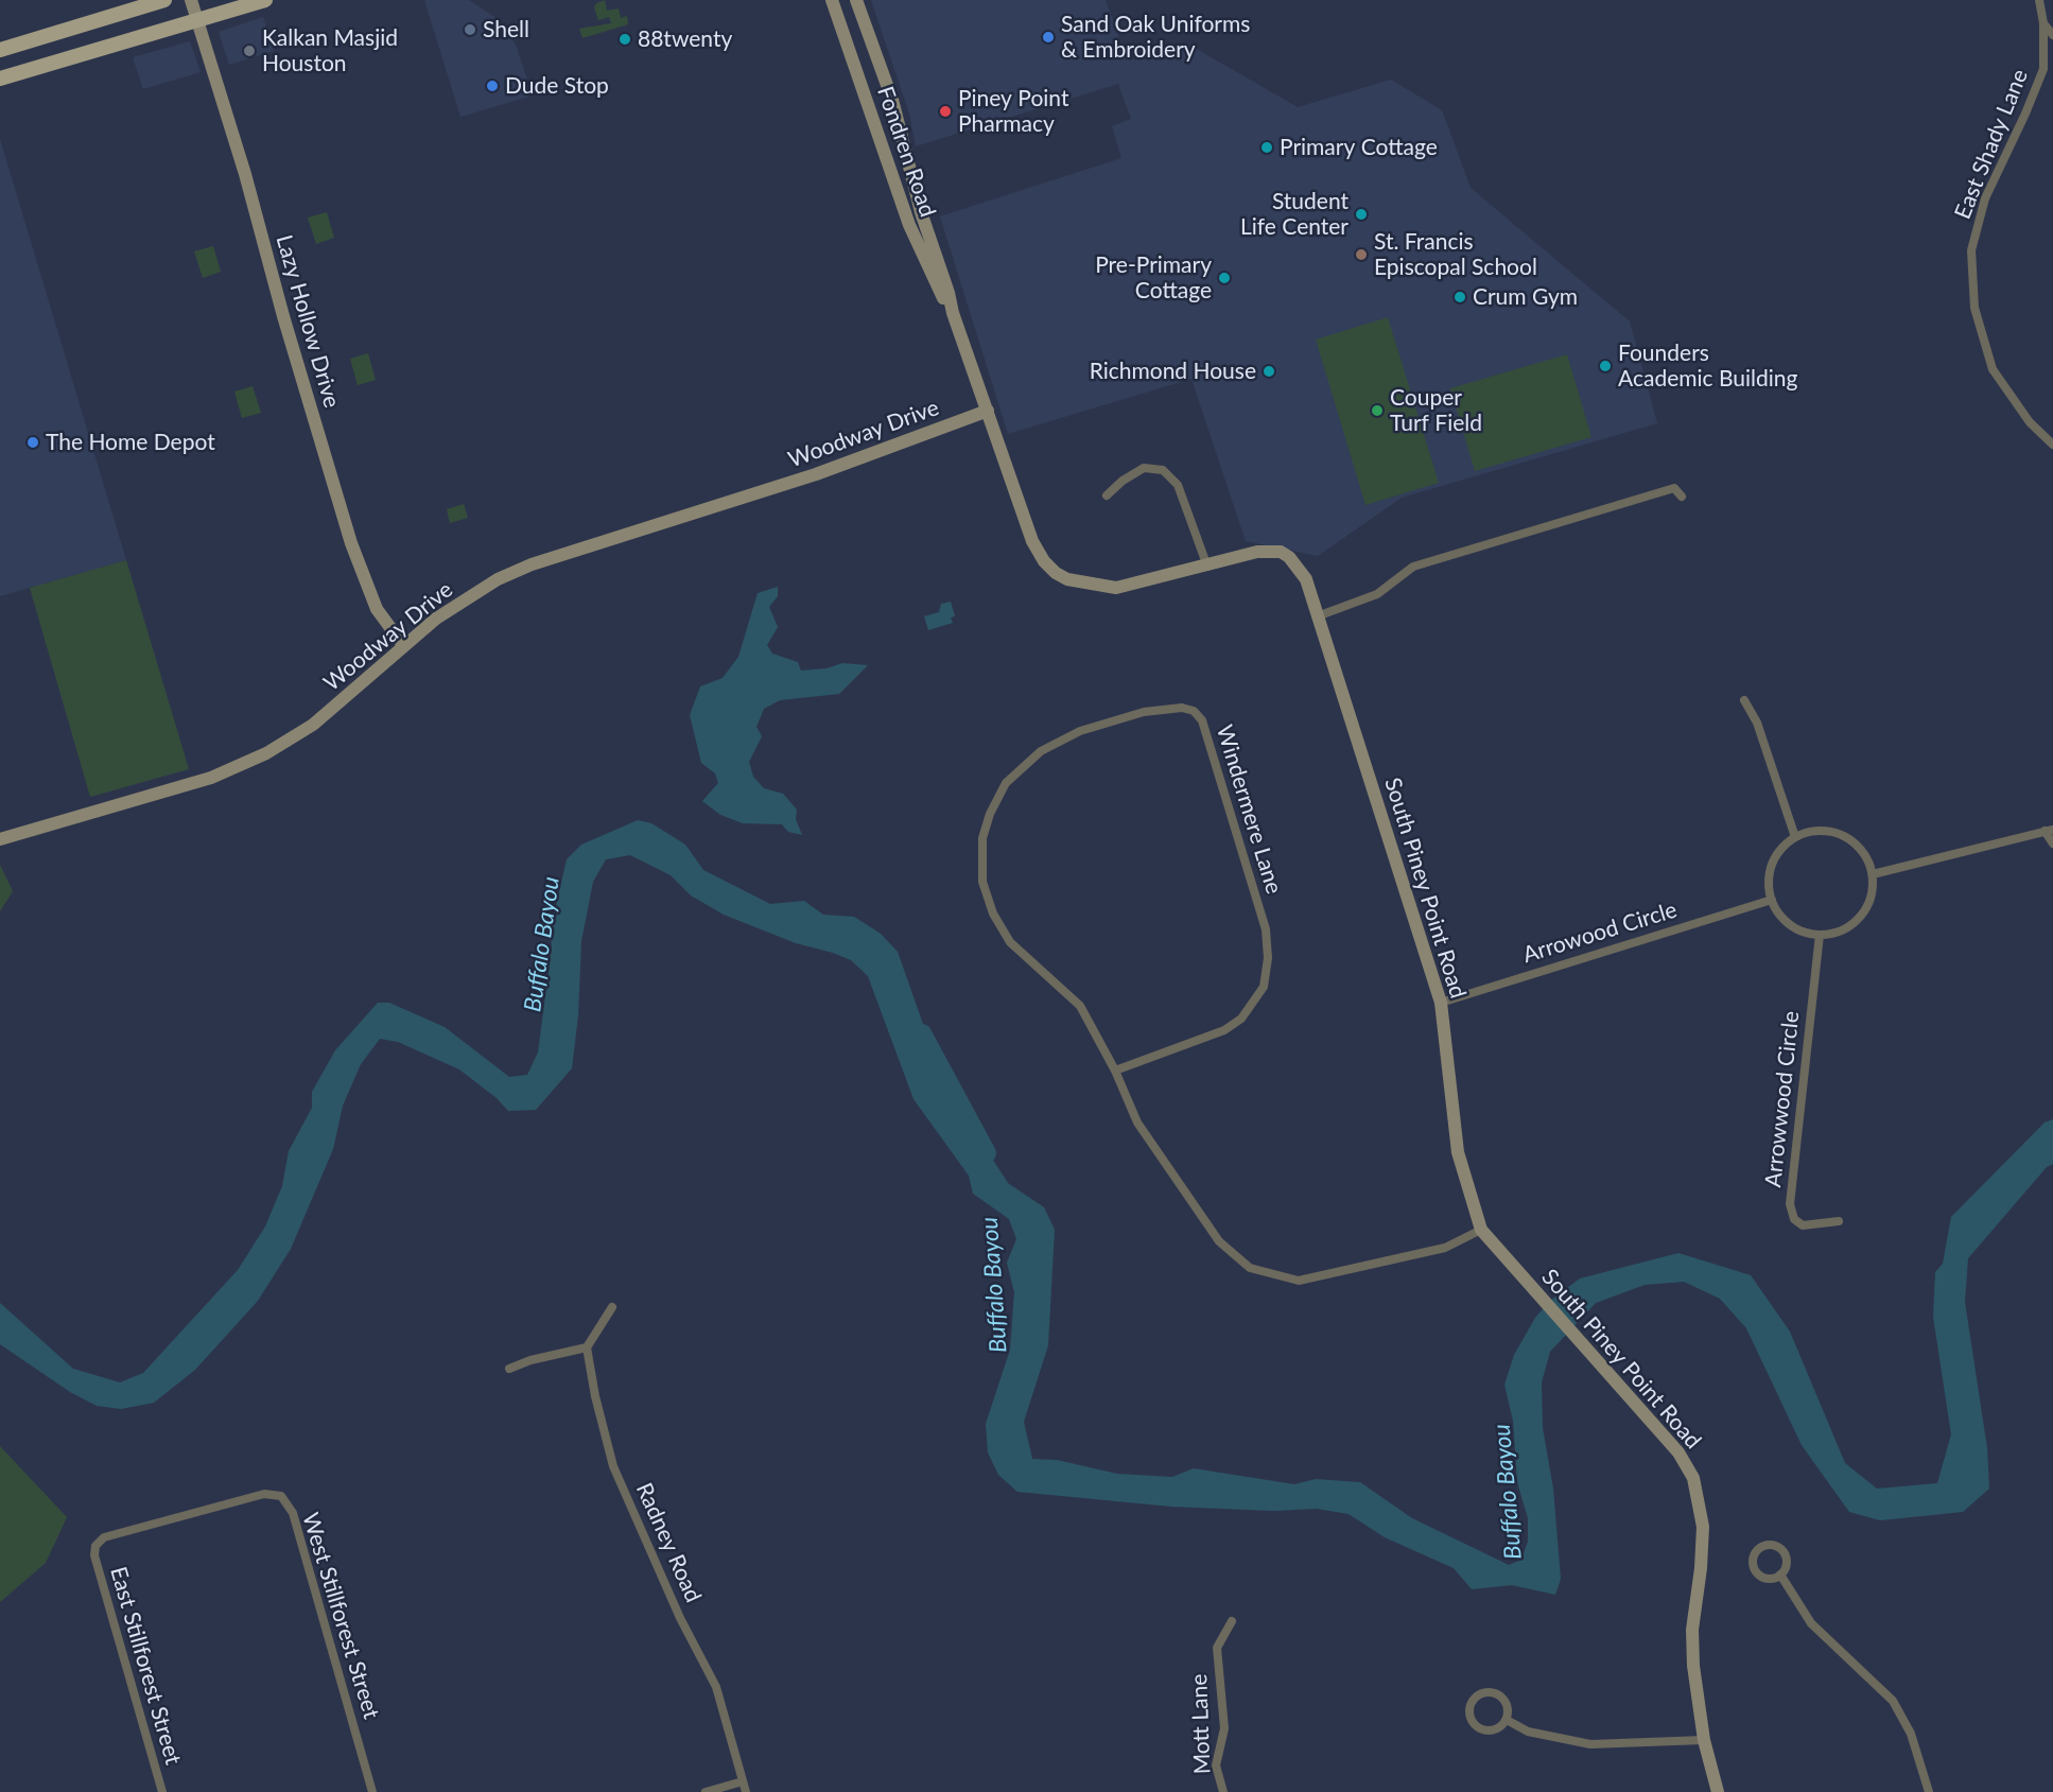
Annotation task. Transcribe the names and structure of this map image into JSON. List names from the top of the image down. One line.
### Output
{"streets":{"street":["East Shady Lane","Fondren Road","Lazy Hollow Drive","Woodway Drive","Windermere Lane","South Piney Point Road","Arrowood Circle","Arrowwood Circle","Radney Road","West Stillforest Street","East Stillforest Street","Mott Lane"]},"crossings":[["Fondren Road","Woodway Drive"],["Fondren Road","South Piney Point Road"],["Lazy Hollow Drive","Woodway Drive"],["Windermere Lane","South Piney Point Road"],["South Piney Point Road","Arrowood Circle"],["Arrowood Circle","Arrowwood Circle"],["West Stillforest Street","East Stillforest Street"]],"water":["Buffalo Bayou"],"places":["Shell","Sand Oak Uniforms & Embroidery","88twenty","Kalkan Masjid Houston","Dude Stop","Piney Point Pharmacy","Primary Cottage","Student Life Center","St. Francis Episcopal School","Pre-Primary Cottage","Crum Gym","Founders Academic Building","Richmond House","Couper Turf Field","The Home Depot"]}
